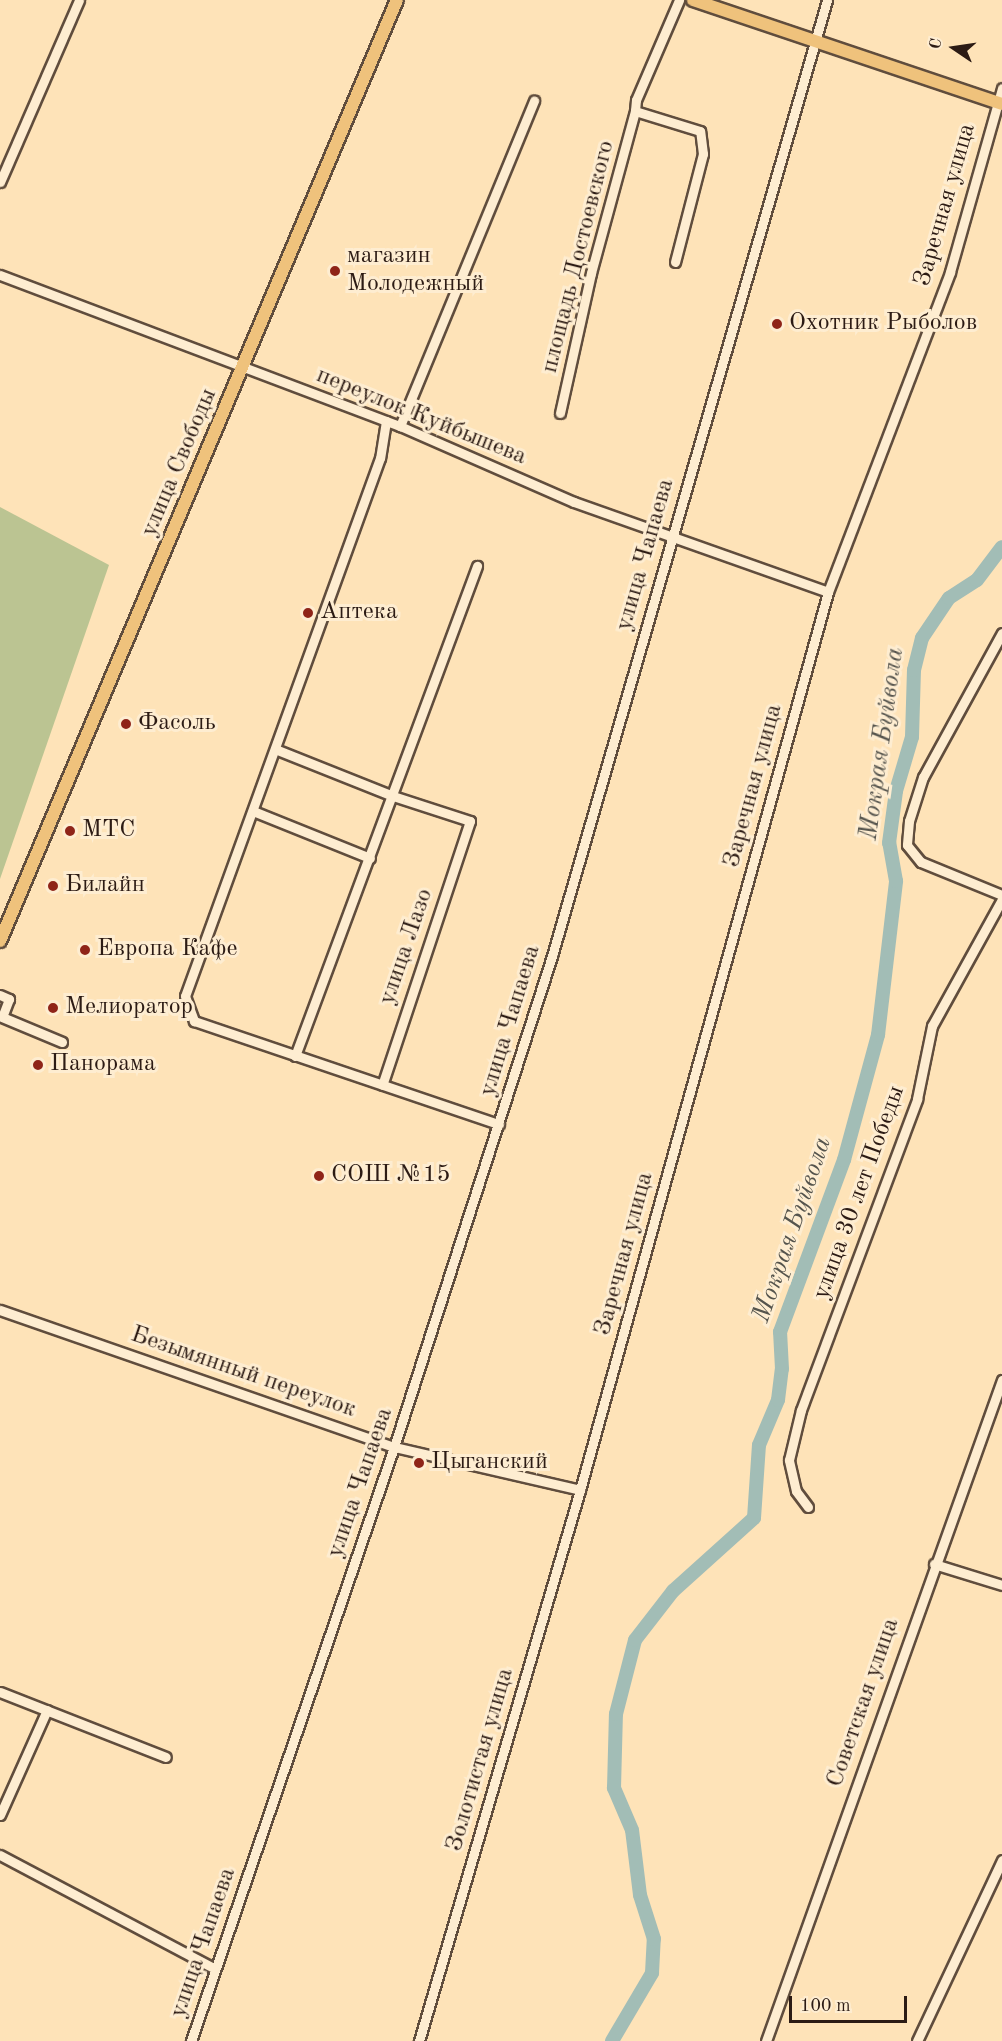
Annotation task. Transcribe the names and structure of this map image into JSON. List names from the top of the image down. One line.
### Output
{"streets":{"main road":["улица Свободы"],"street":["Заречная улица","площадь Достоевского","переулок Куйбышева","улица Чапаева","улица Лазо","улица 30 лет Победы","Безымянный переулок","Советская улица","Золотистая улица"]},"crossings":[["Заречная улица","переулок Куйбышева"],["Заречная улица","Безымянный переулок"],["Заречная улица","Золотистая улица"],["переулок Куйбышева","улица Свободы"],["переулок Куйбышева","улица Чапаева"],["улица Чапаева","Безымянный переулок"],["Безымянный переулок","Золотистая улица"]],"water":["Мокрая Буйвола"],"places":["магазин Молодежный","Охотник Рыболов","Аптека","Фасоль","МТС","Билайн","Европа Кафе","Мелиоратор","Панорама","СОШ №15","Цыганский"],"scale_bar":"100 m","north":"left"}
